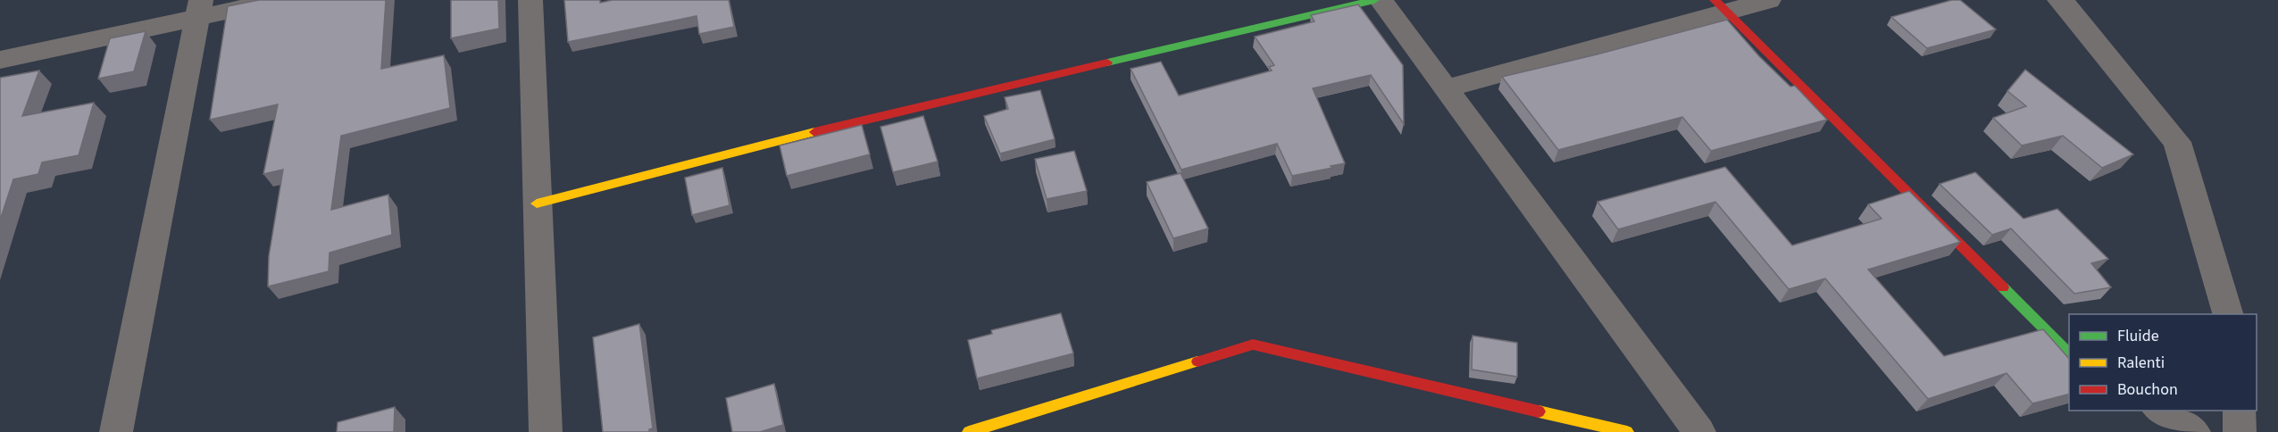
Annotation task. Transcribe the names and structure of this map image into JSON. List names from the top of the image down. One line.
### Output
{"legend":["Fluide","Ralenti","Bouchon"]}
